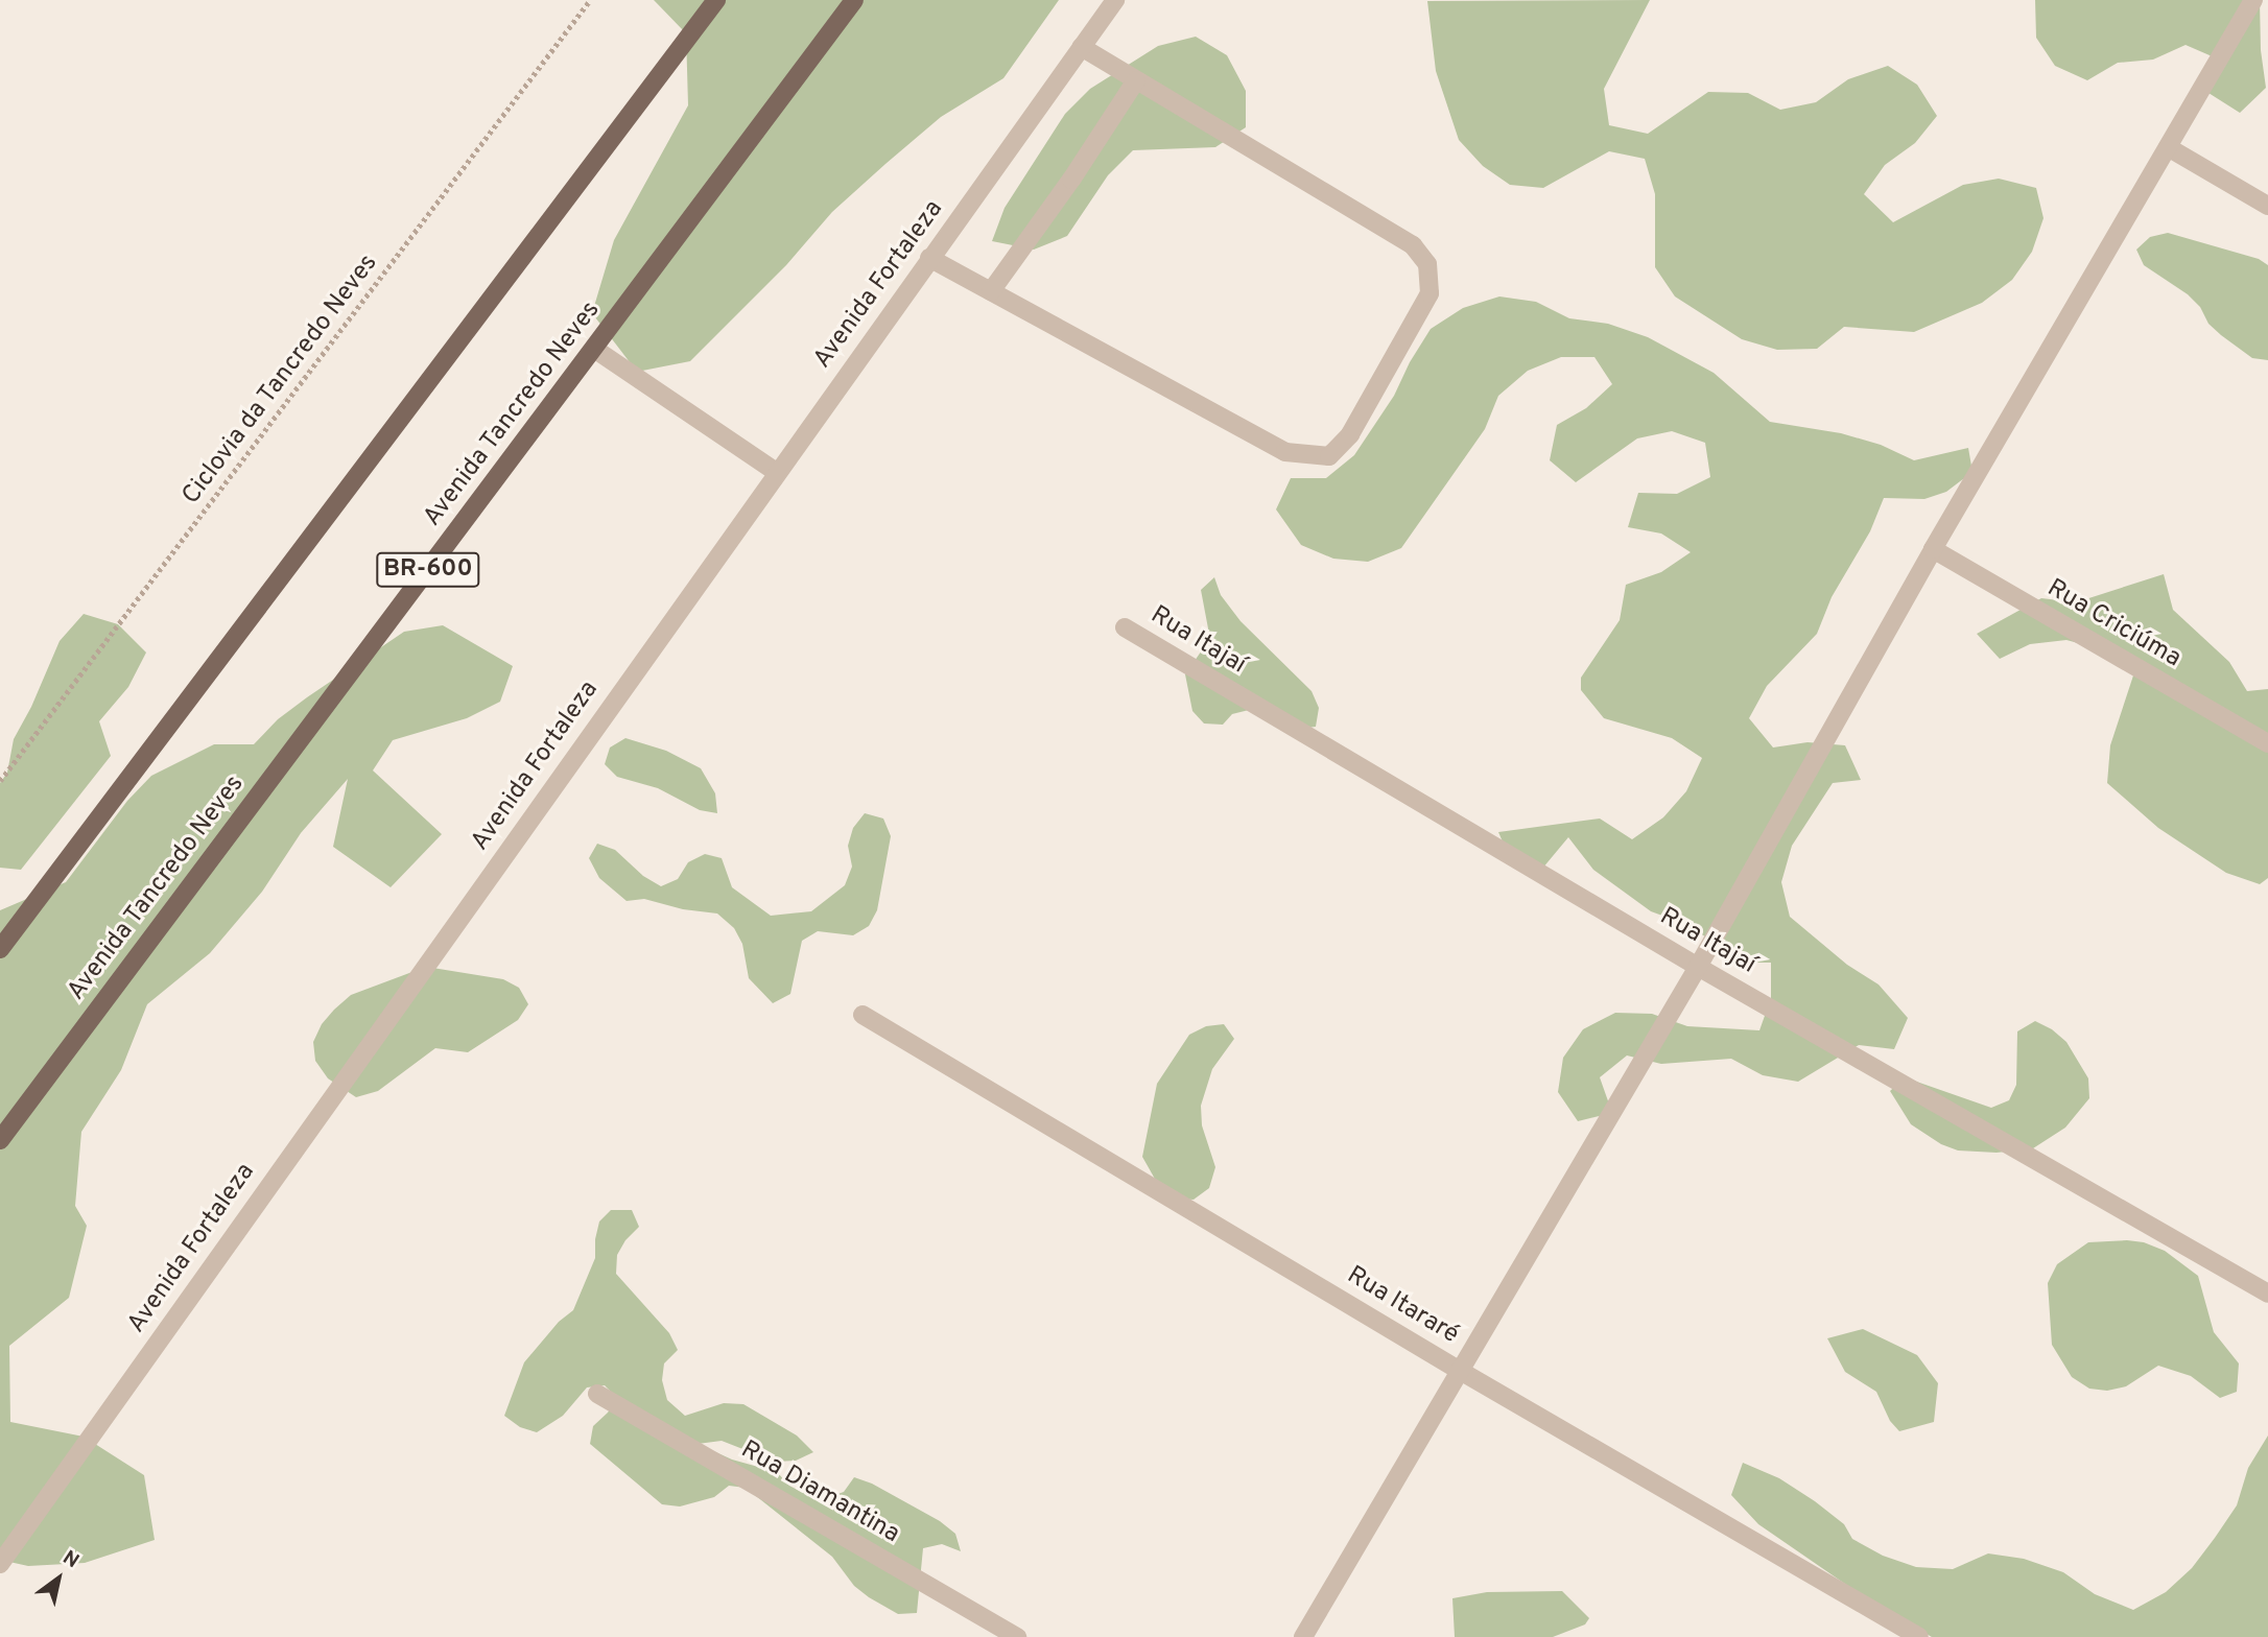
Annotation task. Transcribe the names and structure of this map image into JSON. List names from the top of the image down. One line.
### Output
{"streets":{"main road":["Avenida Tancredo Neves","BR-600"],"street":["Avenida Fortaleza","Rua Criciúma","Rua Itajaí","Rua Itararé","Rua Diamantina"],"path":["Ciclovia da Tancredo Neves"]},"north":"top right"}
